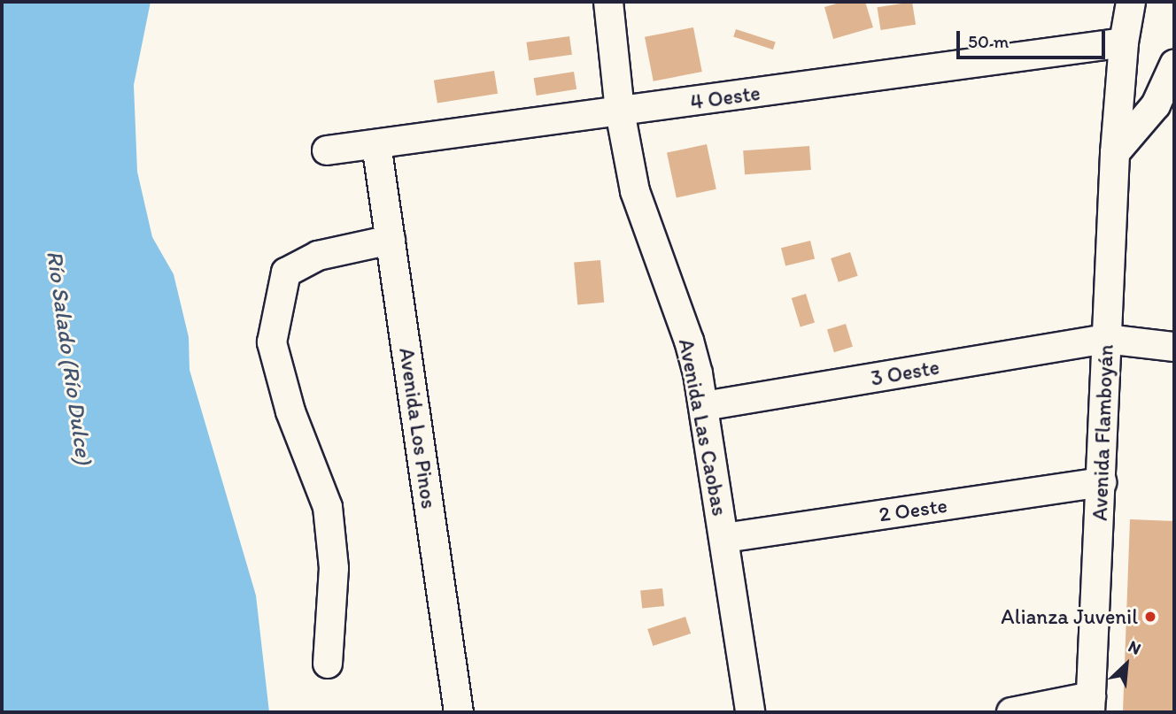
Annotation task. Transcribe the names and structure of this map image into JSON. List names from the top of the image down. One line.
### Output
{"streets":{"street":["4 Oeste","3 Oeste","Avenida Las Caobas","Avenida Los Pinos","Avenida Flamboyán","2 Oeste"]},"crossings":[["4 Oeste","Avenida Las Caobas"],["4 Oeste","Avenida Los Pinos"],["4 Oeste","Avenida Flamboyán"],["3 Oeste","Avenida Las Caobas"],["3 Oeste","Avenida Flamboyán"],["Avenida Las Caobas","2 Oeste"],["Avenida Flamboyán","2 Oeste"]],"water":["Río Salado (Río Dulce)"],"places":["Alianza Juvenil"],"scale_bar":"50 m","north":"top right"}
